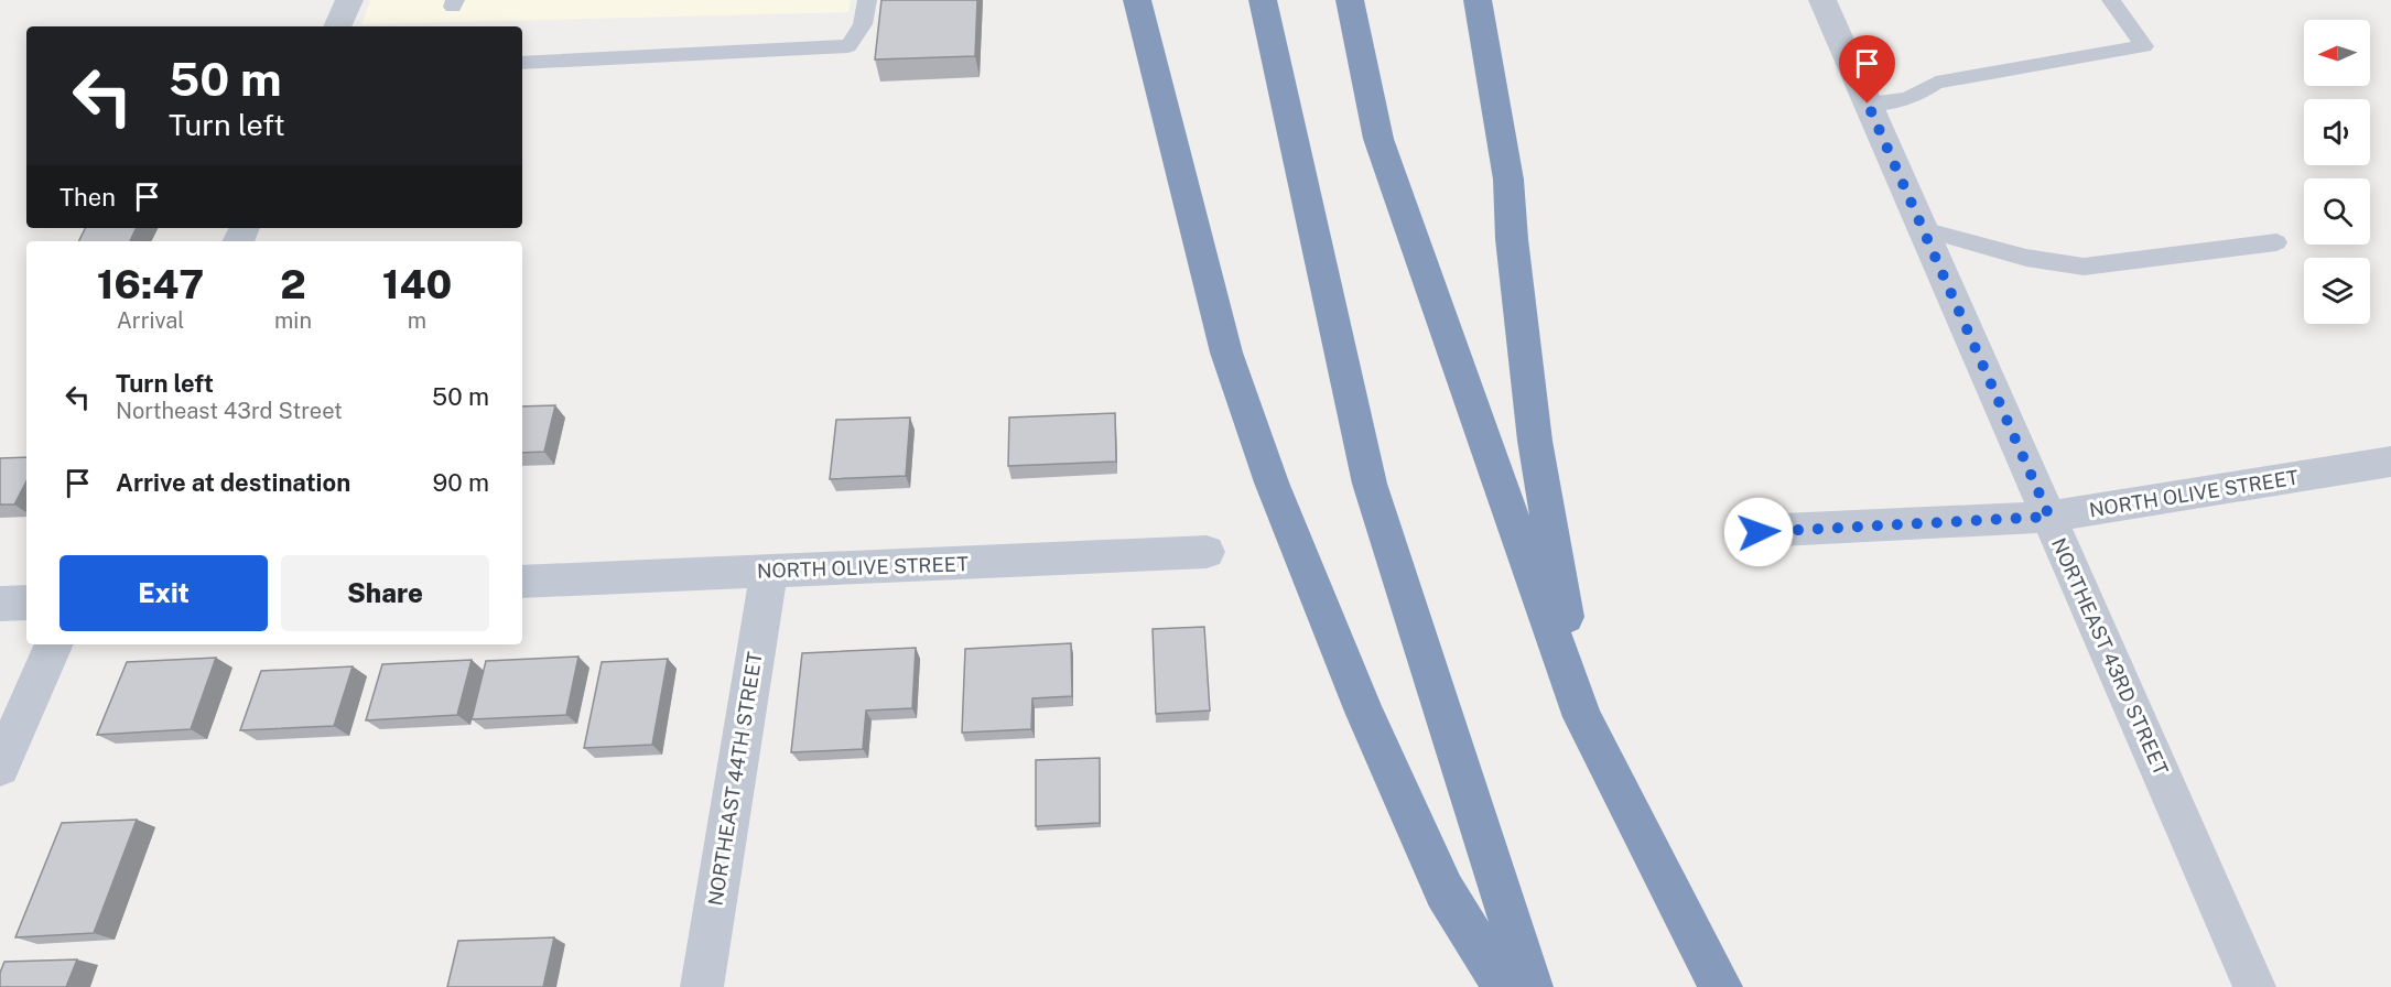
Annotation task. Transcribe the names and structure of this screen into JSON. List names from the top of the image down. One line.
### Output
{"streets":{"street":["NORTH OLIVE STREET","NORTHEAST 43RD STREET","NORTHEAST 44TH STREET"]},"crossings":[["NORTH OLIVE STREET","NORTHEAST 43RD STREET"],["NORTH OLIVE STREET","NORTHEAST 44TH STREET"]],"north":"left","page":{"turn":["50 m","Turn left"],"then":"Then","eta":["16:47","Arrival","2","min","140","m"],"list":[{"name":"Turn left","note":"Northeast 43rd Street","value":"50 m"},{"name":"Arrive at destination","value":"90 m"}],"buttons":["Exit","Share"]}}
